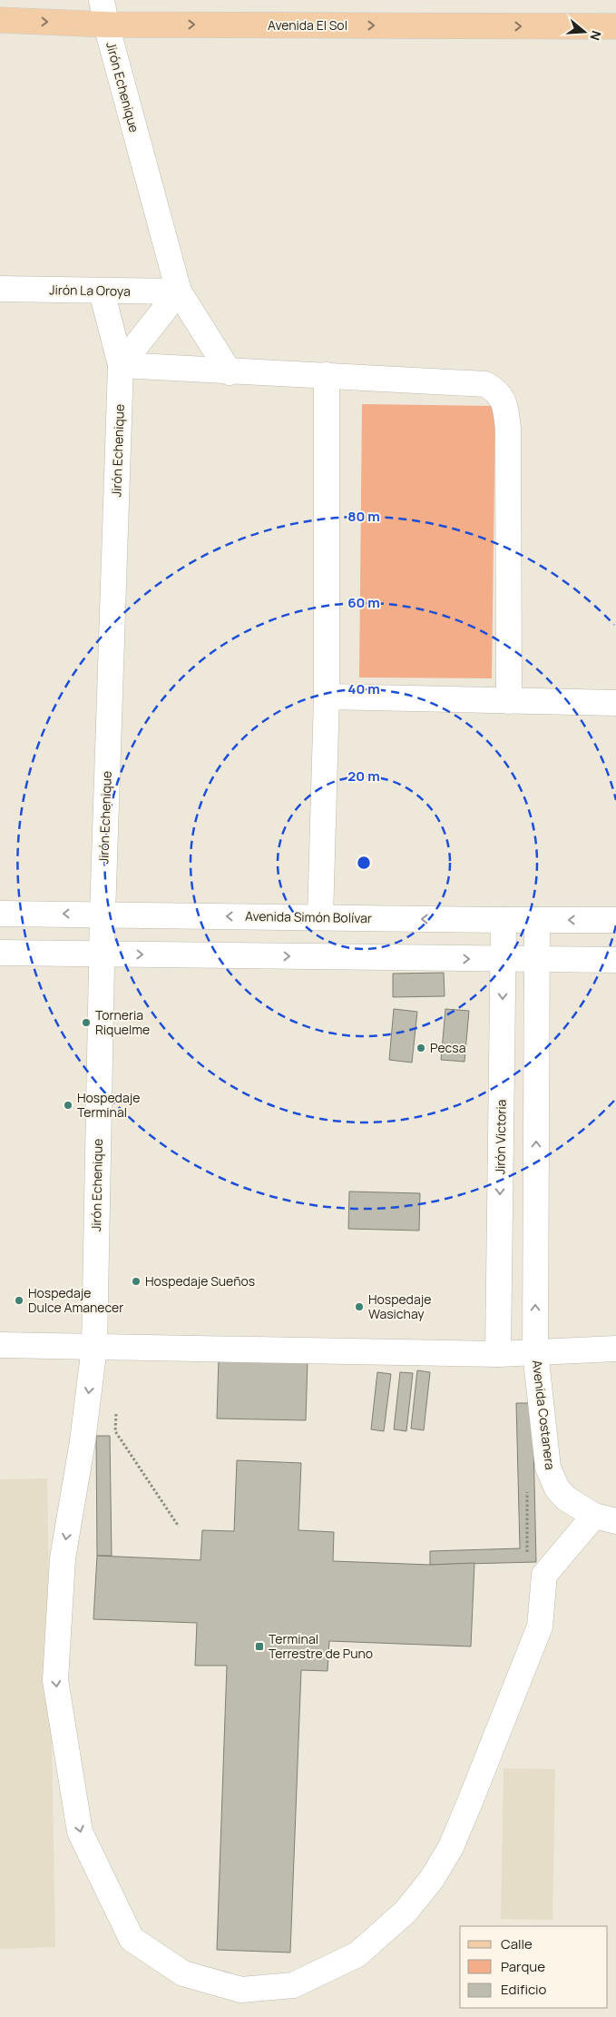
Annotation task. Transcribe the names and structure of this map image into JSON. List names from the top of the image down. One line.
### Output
{"streets":{"main road":["Avenida El Sol"],"street":["Jirón Echenique","Jirón La Oroya","Avenida Simón Bolívar","Jirón Victoria","Avenida Costanera"]},"crossings":[["Avenida El Sol","Jirón Echenique"],["Jirón Echenique","Jirón La Oroya"],["Jirón Echenique","Avenida Simón Bolívar"],["Jirón Echenique","Avenida Costanera"],["Avenida Simón Bolívar","Jirón Victoria"]],"one_way":["Avenida El Sol"],"places":{"other":["Torneria Riquelme","Pecsa","Hospedaje Terminal","Hospedaje Sueños","Hospedaje Dulce Amanecer","Hospedaje Wasichay"],"transit":["Terminal Terrestre de Puno"]},"legend":["Calle","Parque","Edificio"],"north":"right","rings":["80 m","60 m","40 m","20 m"]}
